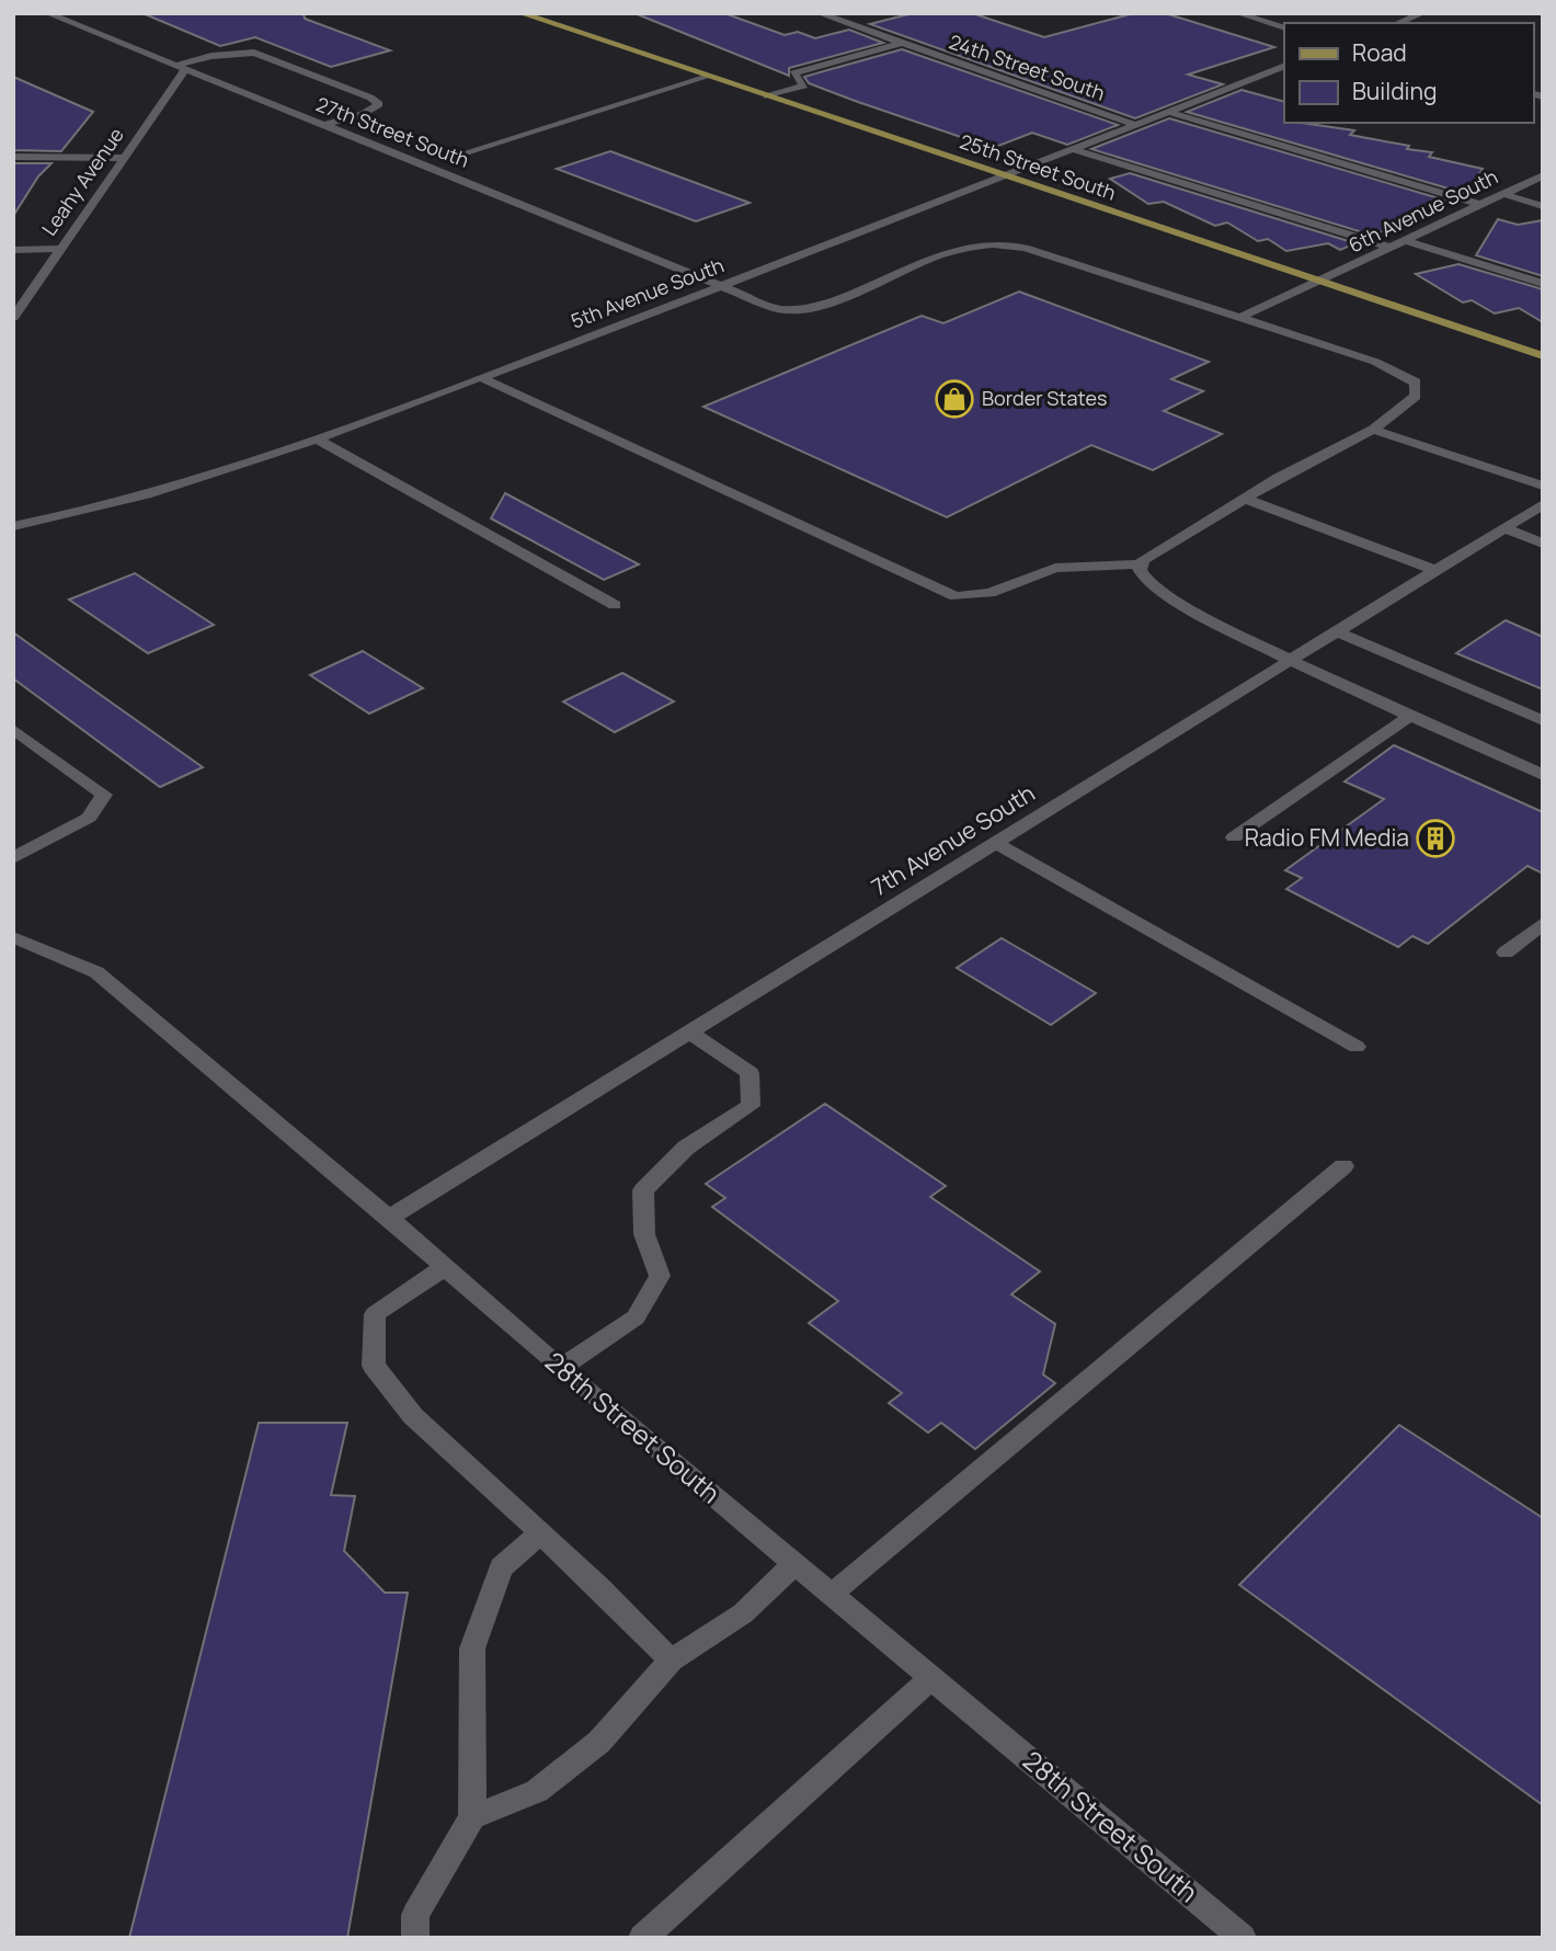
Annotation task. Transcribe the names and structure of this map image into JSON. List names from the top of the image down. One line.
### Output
{"streets":{"main road":["25th Street South"],"street":["24th Street South","27th Street South","Leahy Avenue","6th Avenue South","5th Avenue South","7th Avenue South","28th Street South"]},"crossings":[["24th Street South","5th Avenue South"],["27th Street South","Leahy Avenue"],["27th Street South","6th Avenue South"],["27th Street South","5th Avenue South"],["25th Street South","6th Avenue South"],["25th Street South","5th Avenue South"],["7th Avenue South","28th Street South"]],"places":{"shop":["Border States"],"building":["Radio FM Media"]},"legend":["Road","Building"]}
